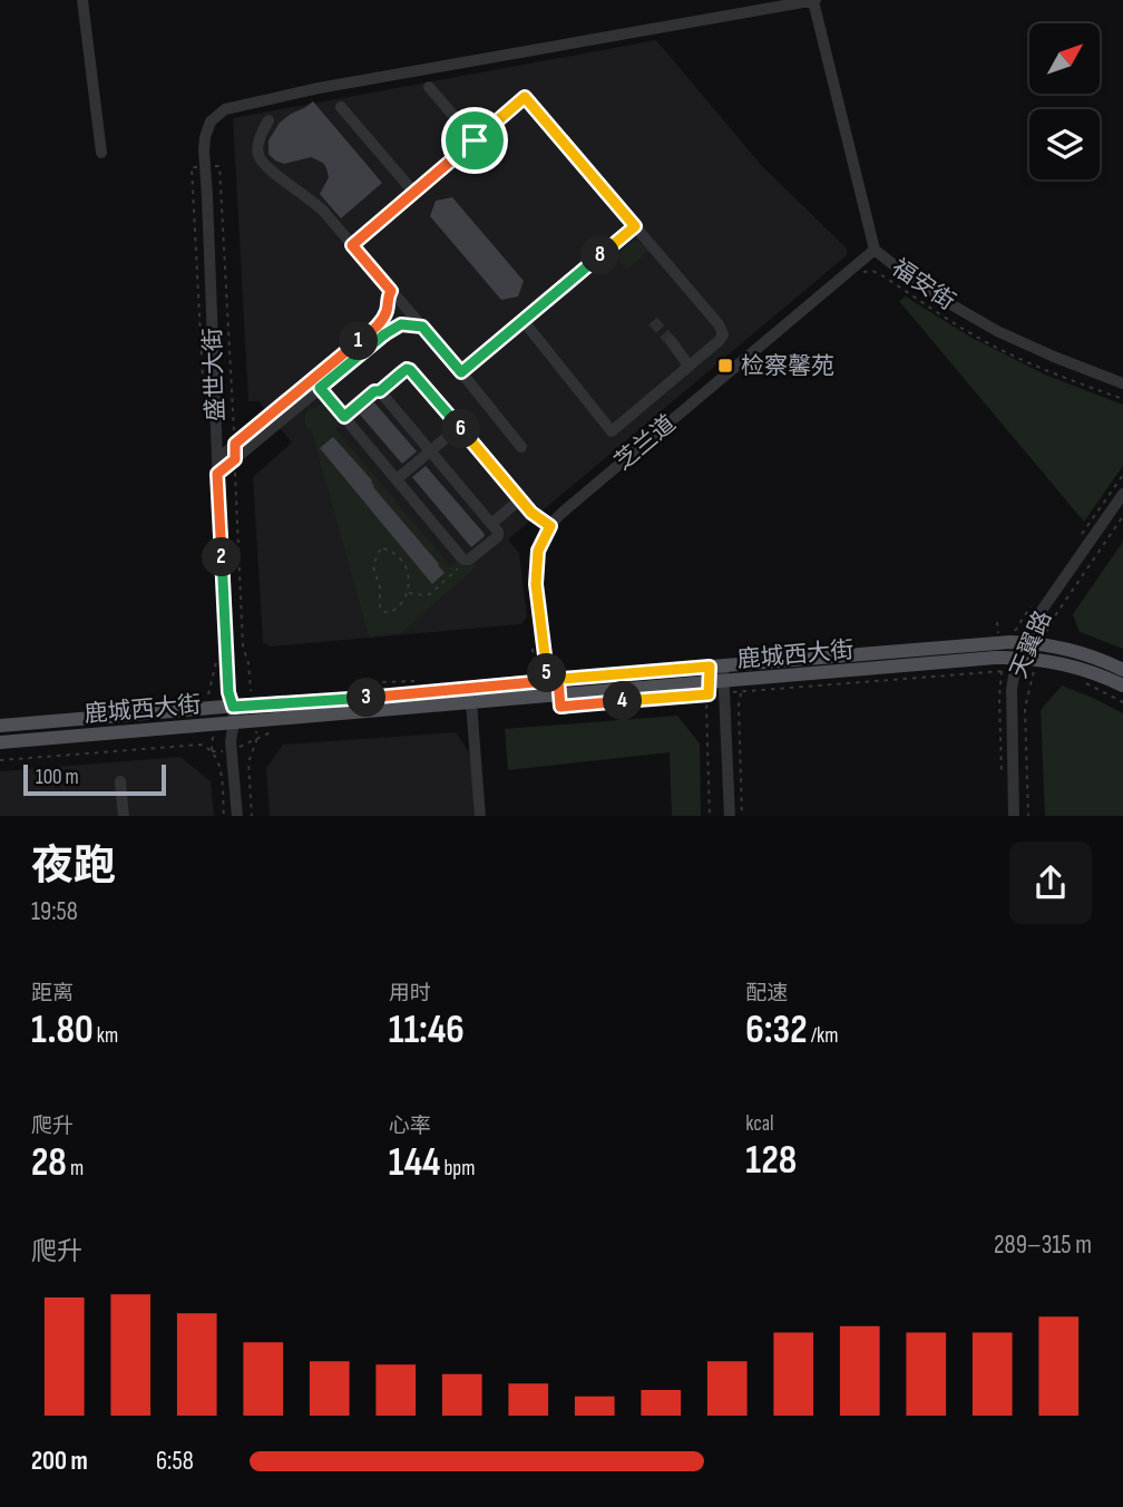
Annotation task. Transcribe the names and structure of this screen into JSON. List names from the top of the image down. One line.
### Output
{"streets":{"main road":["鹿城西大街"],"street":["福安街","盛世大街","芝兰道","天翼路"]},"crossings":[["福安街","盛世大街"],["福安街","芝兰道"],["盛世大街","鹿城西大街"],["芝兰道","鹿城西大街"],["天翼路","鹿城西大街"]],"places":{"transit":["检察馨苑"]},"scale_bar":"100 m","north":"top right","page":{"pins":["8","1","6","2","5","3","4"],"scale":"100 m","heading":["夜跑","19:58"],"stats":[["距离","1.80 km"],["用时","11:46"],["配速","6:32 /km"],["爬升","28 m"],["心率","144 bpm"],["kcal","128"]],"chart":["爬升","289–315 m"],"list":[{"name":"200 m","note":"6:58"}]}}
